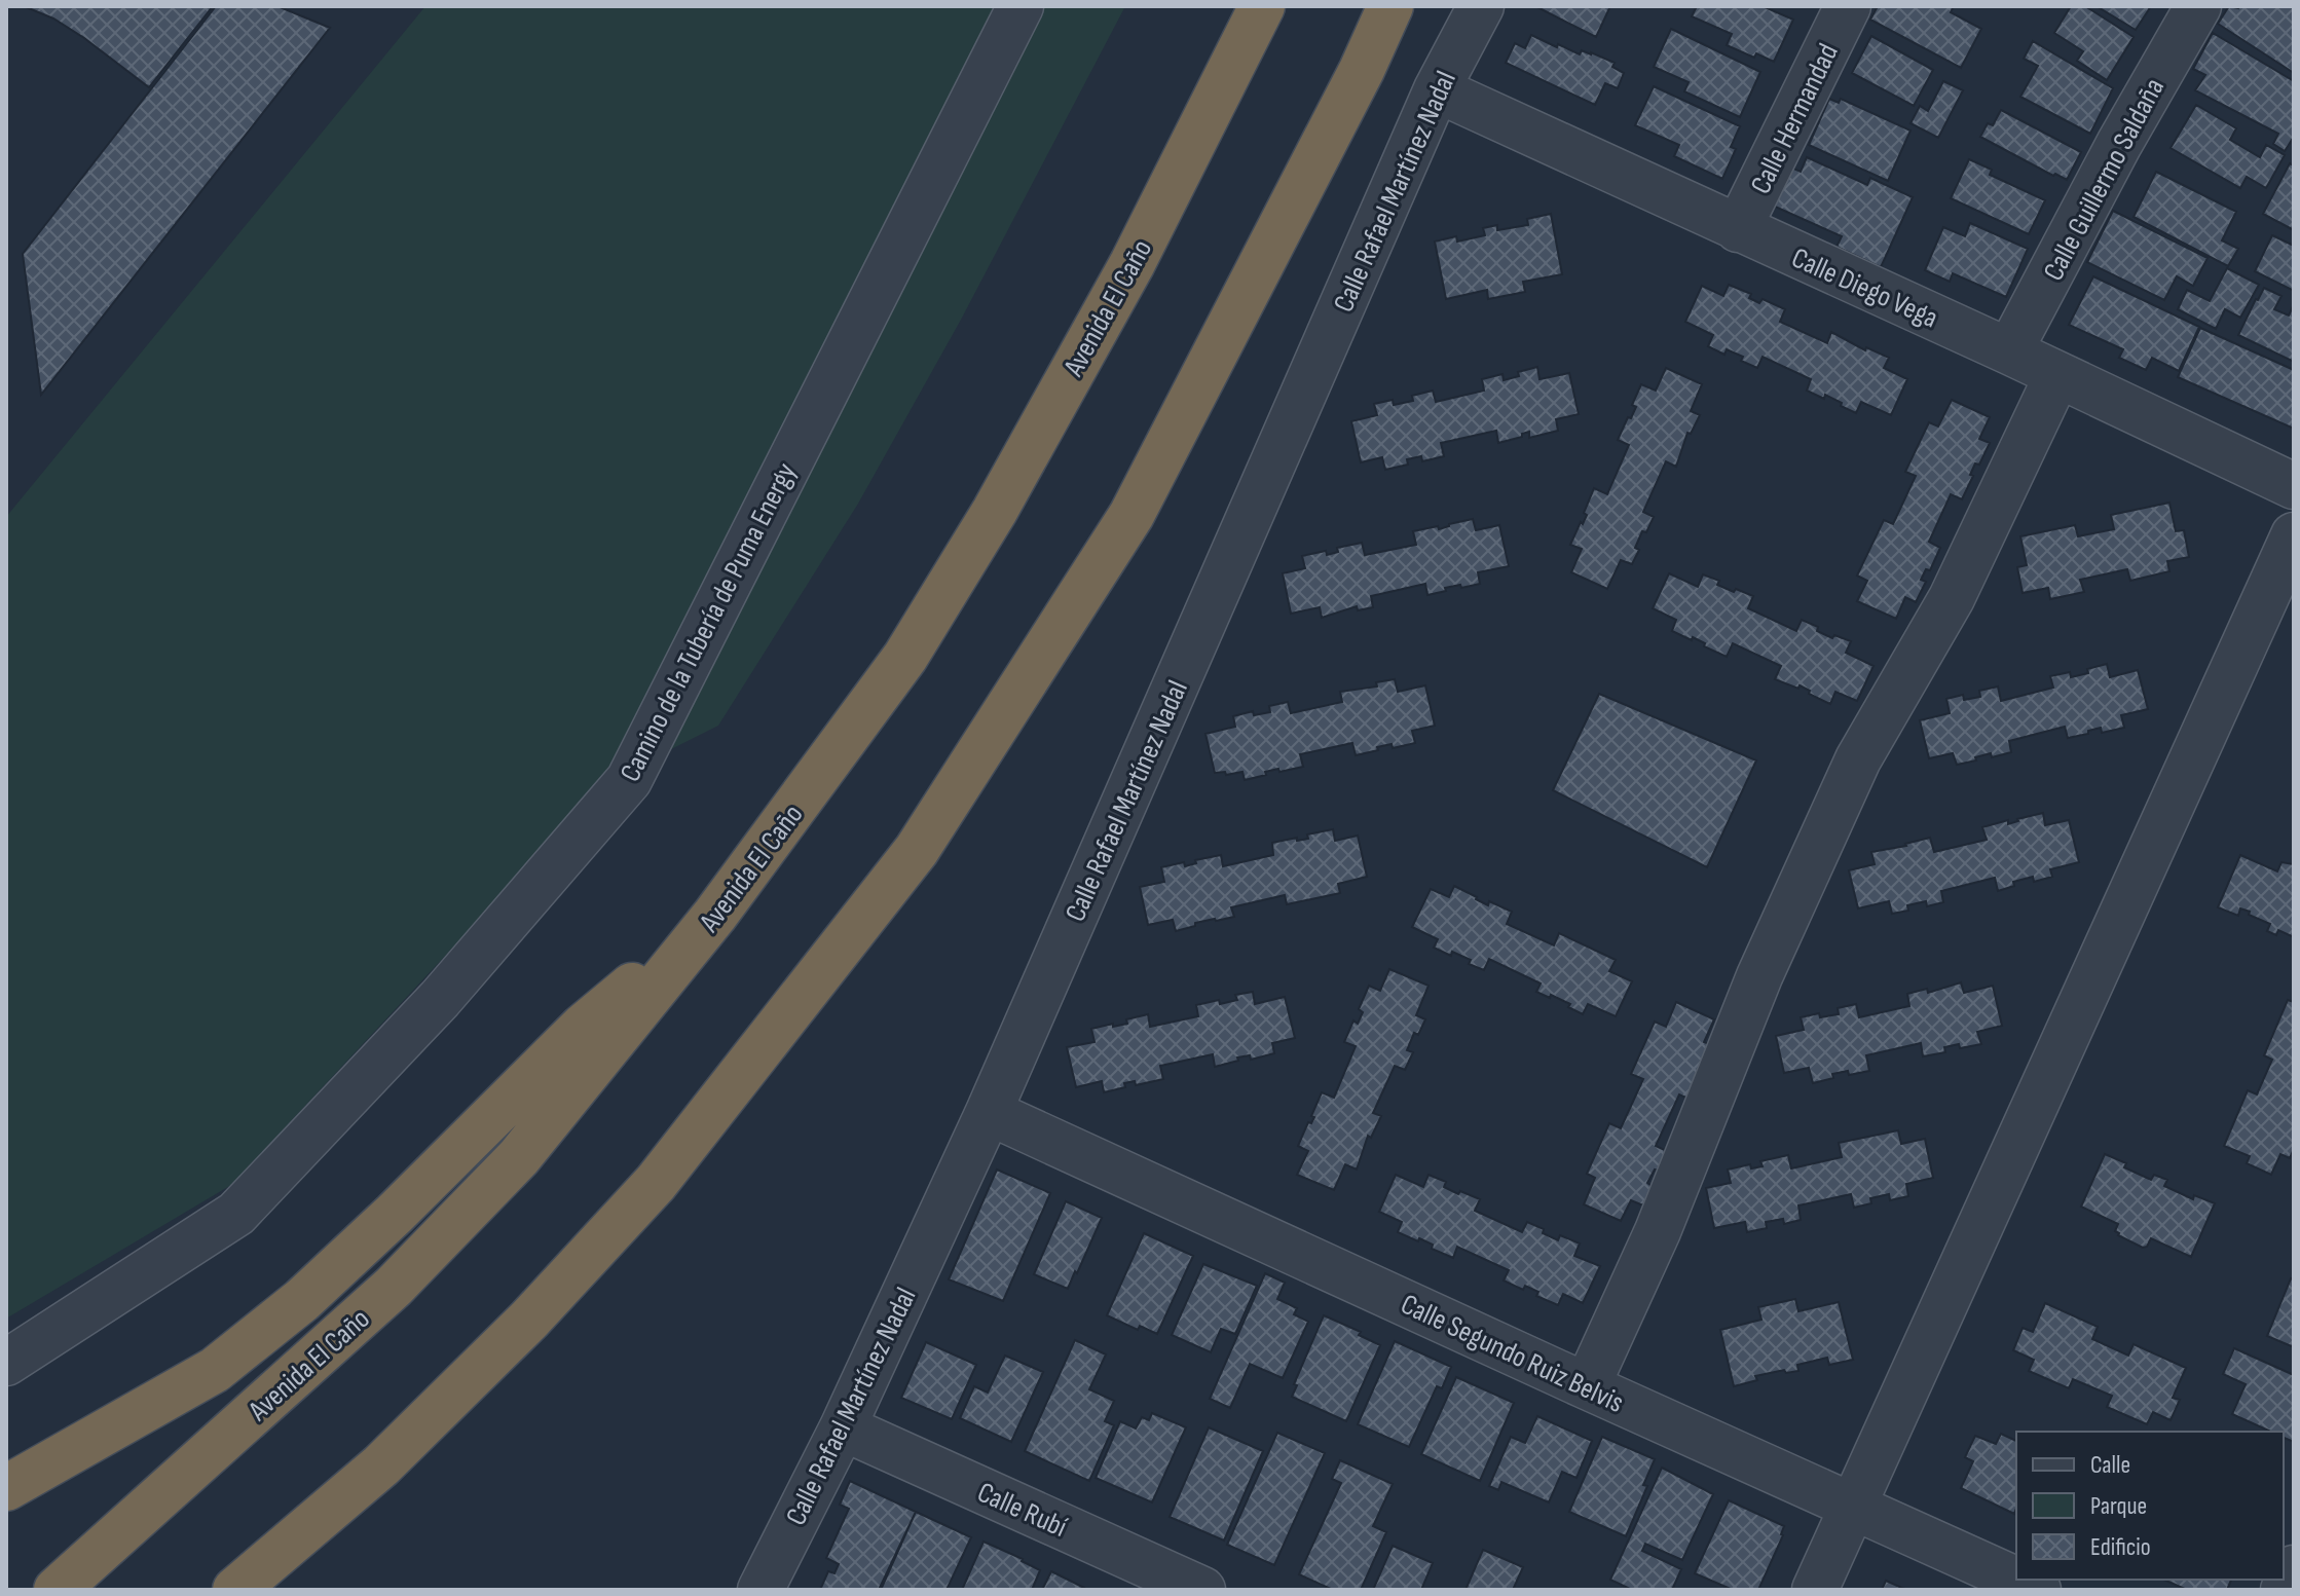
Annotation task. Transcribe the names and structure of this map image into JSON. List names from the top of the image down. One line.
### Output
{"streets":{"highway":["Avenida El Caño"],"street":["Calle Hermandad","Calle Guillermo Saldaña","Calle Rafael Martínez Nadal","Calle Diego Vega","Camino de la Tubería de Puma Energy","Calle Segundo Ruiz Belvis","Calle Rubí"]},"crossings":[["Calle Hermandad","Calle Diego Vega"],["Calle Guillermo Saldaña","Calle Diego Vega"],["Calle Rafael Martínez Nadal","Calle Diego Vega"],["Calle Rafael Martínez Nadal","Calle Segundo Ruiz Belvis"],["Calle Rafael Martínez Nadal","Calle Rubí"]],"legend":["Calle","Parque","Edificio"]}
